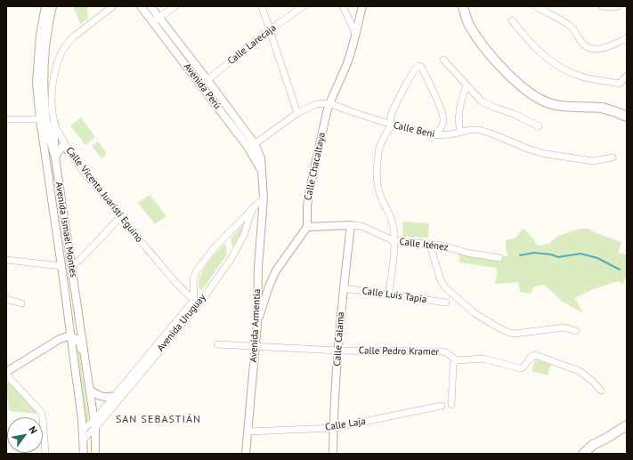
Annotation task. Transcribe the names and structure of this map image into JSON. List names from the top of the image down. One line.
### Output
{"streets":{"main road":["Avenida Perú","Calle Chacaltaya","Avenida Ismael Montes","Calle Iténez","Avenida Armentia","Calle Calama"],"street":["Calle Larecaja","Calle Beni","Calle Vicenta Juaristi Eguino","Calle Luis Tapia","Avenida Uruguay","Calle Pedro Kramer","Calle Laja"]},"crossings":[["Calle Larecaja","Avenida Perú"],["Avenida Perú","Calle Beni"],["Avenida Perú","Avenida Uruguay"],["Avenida Perú","Avenida Armentia"],["Calle Beni","Calle Chacaltaya"],["Calle Chacaltaya","Calle Iténez"],["Calle Vicenta Juaristi Eguino","Avenida Uruguay"],["Avenida Ismael Montes","Avenida Uruguay"],["Calle Iténez","Calle Calama"],["Calle Luis Tapia","Calle Calama"],["Avenida Uruguay","Avenida Armentia"],["Avenida Armentia","Calle Pedro Kramer"],["Avenida Armentia","Calle Laja"],["Calle Calama","Calle Pedro Kramer"],["Calle Calama","Calle Laja"]],"districts":["SAN SEBASTIÁN"],"north":"top right"}
